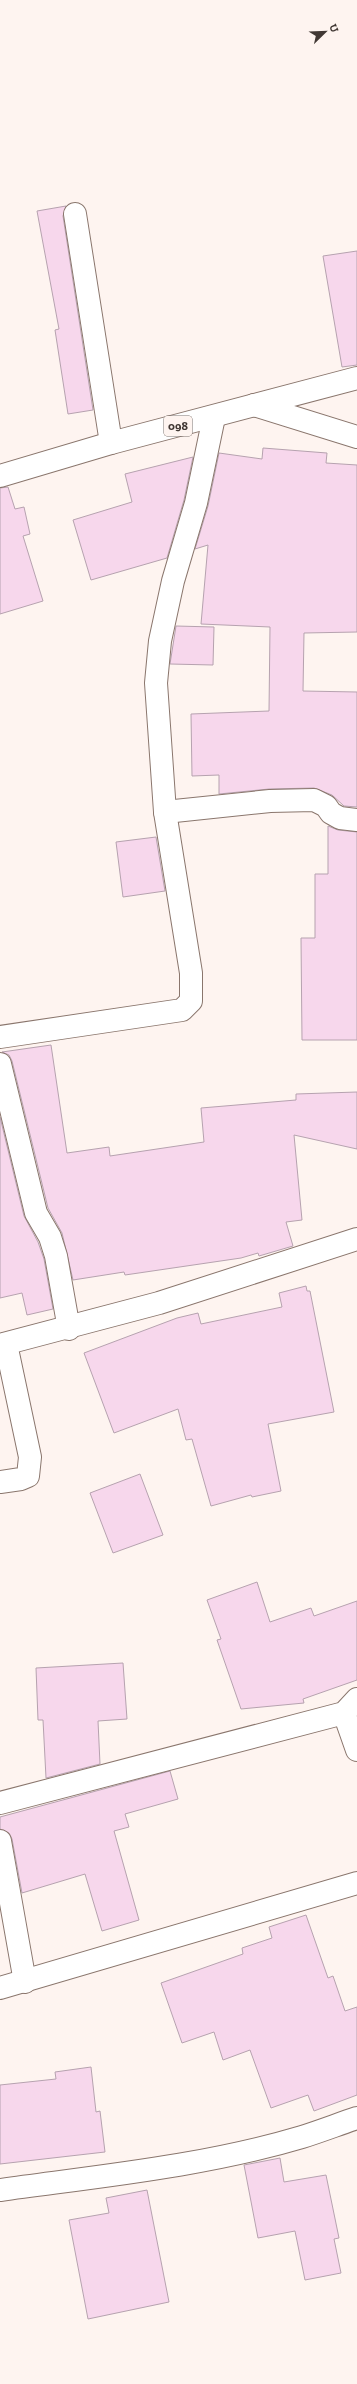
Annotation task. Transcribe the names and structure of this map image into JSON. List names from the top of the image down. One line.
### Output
{"streets":{"street":["098"]},"north":"top right"}
